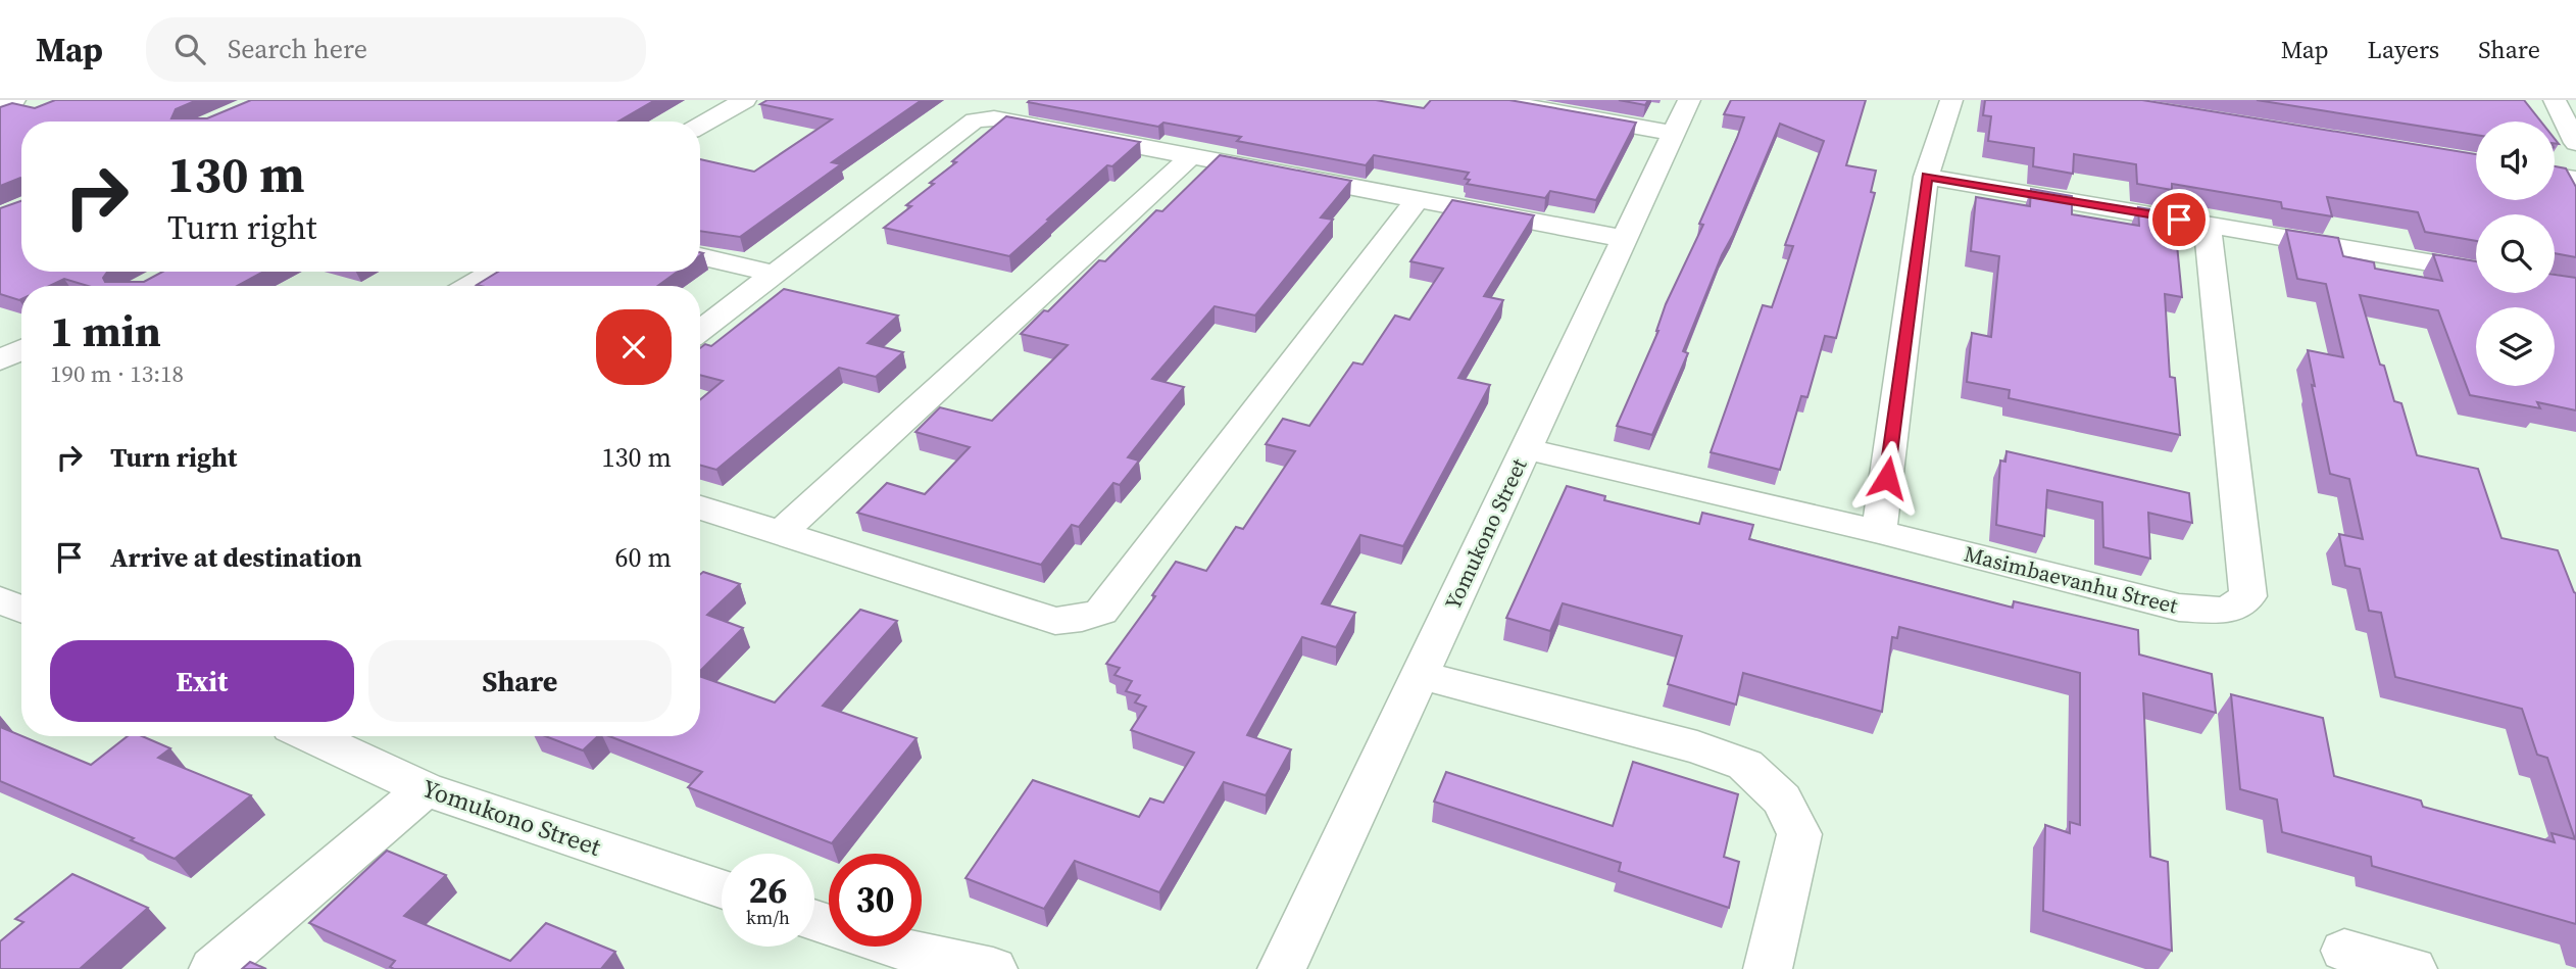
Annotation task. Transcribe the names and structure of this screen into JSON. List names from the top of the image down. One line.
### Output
{"streets":{"street":["Yomukono Street","Masimbaevanhu Street"]},"crossings":[["Yomukono Street","Masimbaevanhu Street"]],"page":{"header":"Map","search":"Search here","nav":["Map","Layers","Share"],"turn":["130 m","Turn right"],"heading":["1 min","190 m · 13:18"],"list":[{"name":"Turn right","value":"130 m"},{"name":"Arrive at destination","value":"60 m"}],"buttons":["Exit","Share"],"speed":"26 km/h","limit":"30"}}
